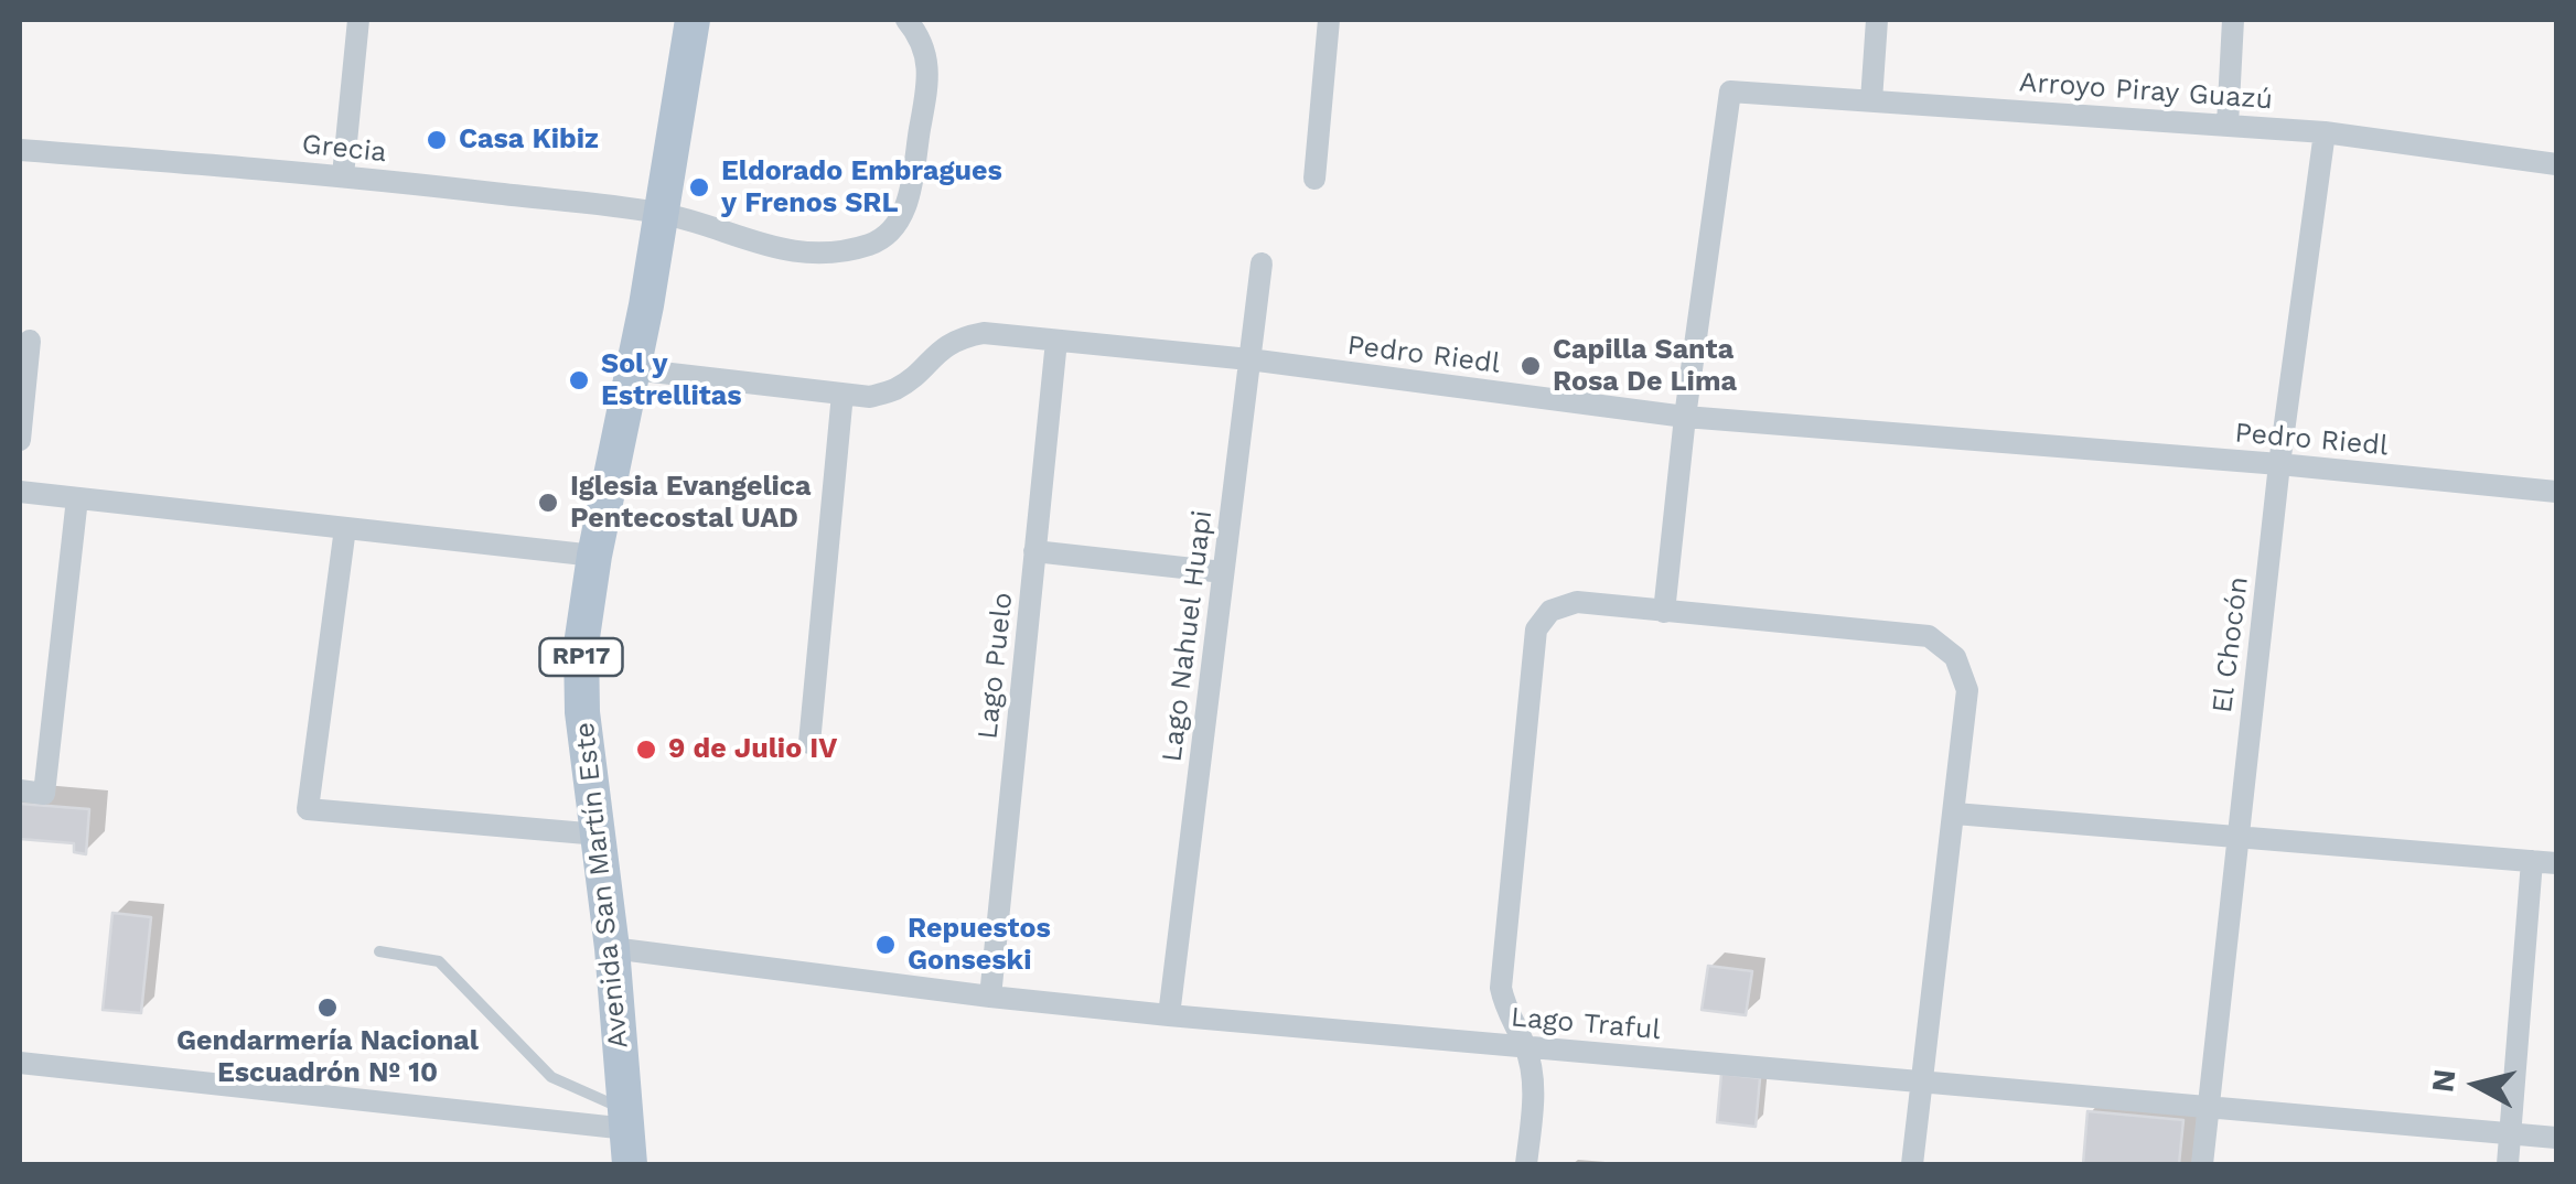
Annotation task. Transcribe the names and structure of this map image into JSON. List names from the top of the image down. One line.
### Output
{"streets":{"main road":["RP17","Avenida San Martín Este"],"street":["Arroyo Piray Guazú","Grecia","Pedro Riedl","Lago Nahuel Huapi","El Chocón","Lago Puelo","Lago Traful"]},"crossings":[["Arroyo Piray Guazú","Pedro Riedl"],["Arroyo Piray Guazú","El Chocón"],["Grecia","Avenida San Martín Este"],["Pedro Riedl","Lago Nahuel Huapi"],["Pedro Riedl","El Chocón"],["Pedro Riedl","Lago Puelo"],["Pedro Riedl","Avenida San Martín Este"],["Lago Nahuel Huapi","Lago Traful"],["El Chocón","Lago Traful"],["Lago Puelo","Lago Traful"],["Avenida San Martín Este","Lago Traful"]],"places":["Casa Kibiz","Eldorado Embragues y Frenos SRL","Capilla Santa Rosa De Lima","Sol y Estrellitas","Iglesia Evangelica Pentecostal UAD","9 de Julio IV","Repuestos Gonseski","Gendarmería Nacional Escuadrón Nº 10"],"north":"left"}
